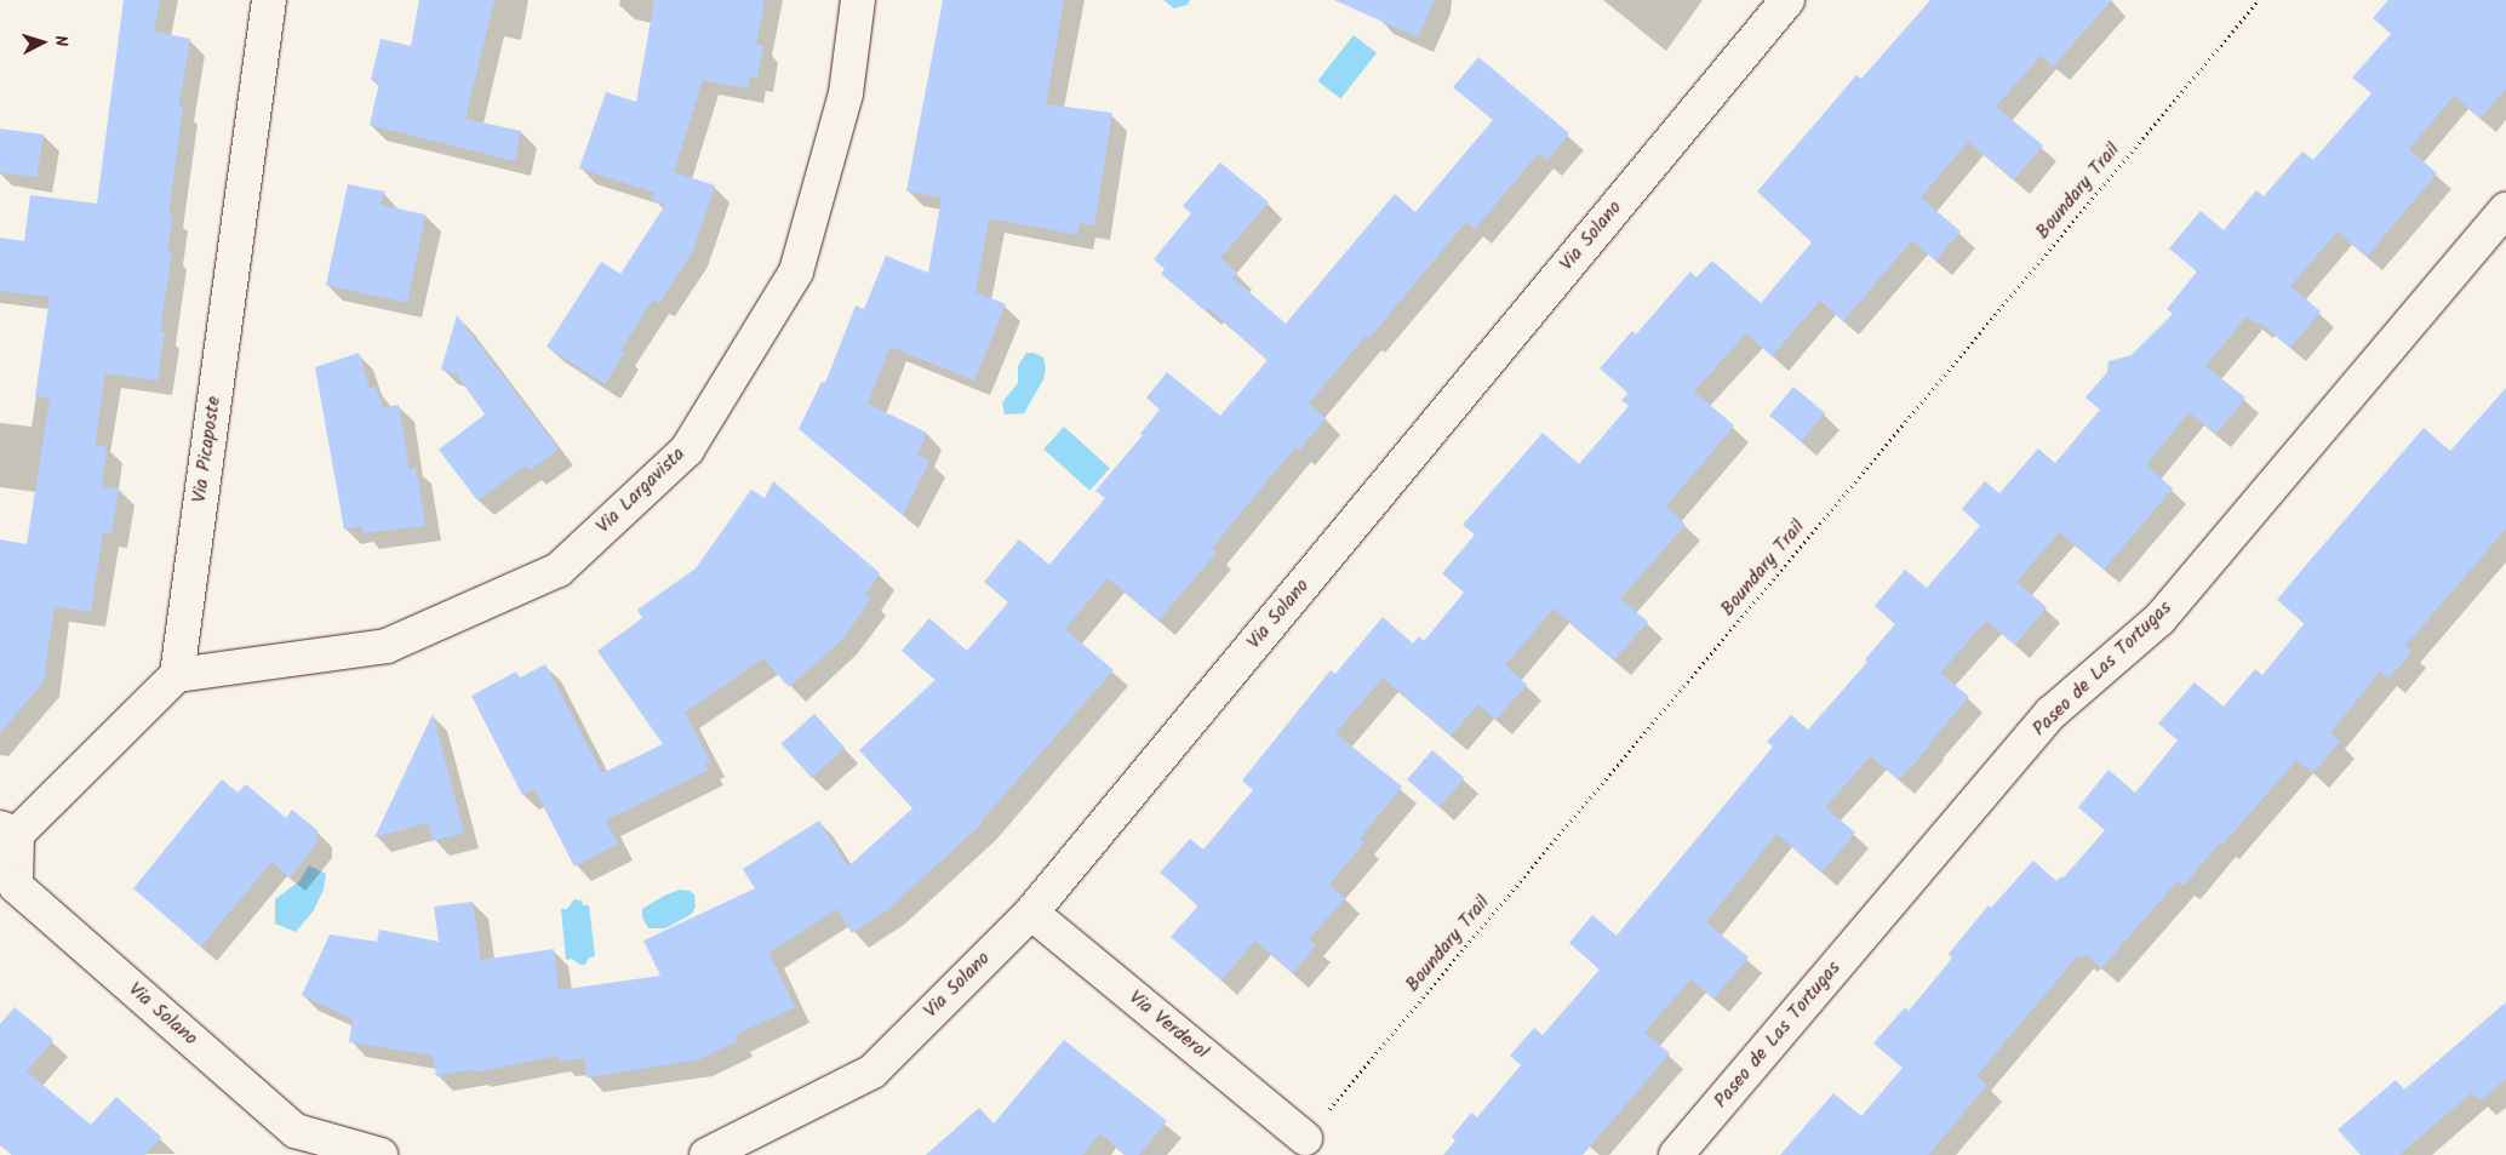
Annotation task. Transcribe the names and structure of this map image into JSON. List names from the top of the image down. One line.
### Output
{"streets":{"street":["Via Solano","Via Picaposte","Via Largavista","Paseo de Las Tortugas","Via Verderol"],"path":["Boundary Trail"]},"crossings":[["Boundary Trail","Via Verderol"],["Via Solano","Via Verderol"],["Via Picaposte","Via Largavista"]],"north":"right"}
